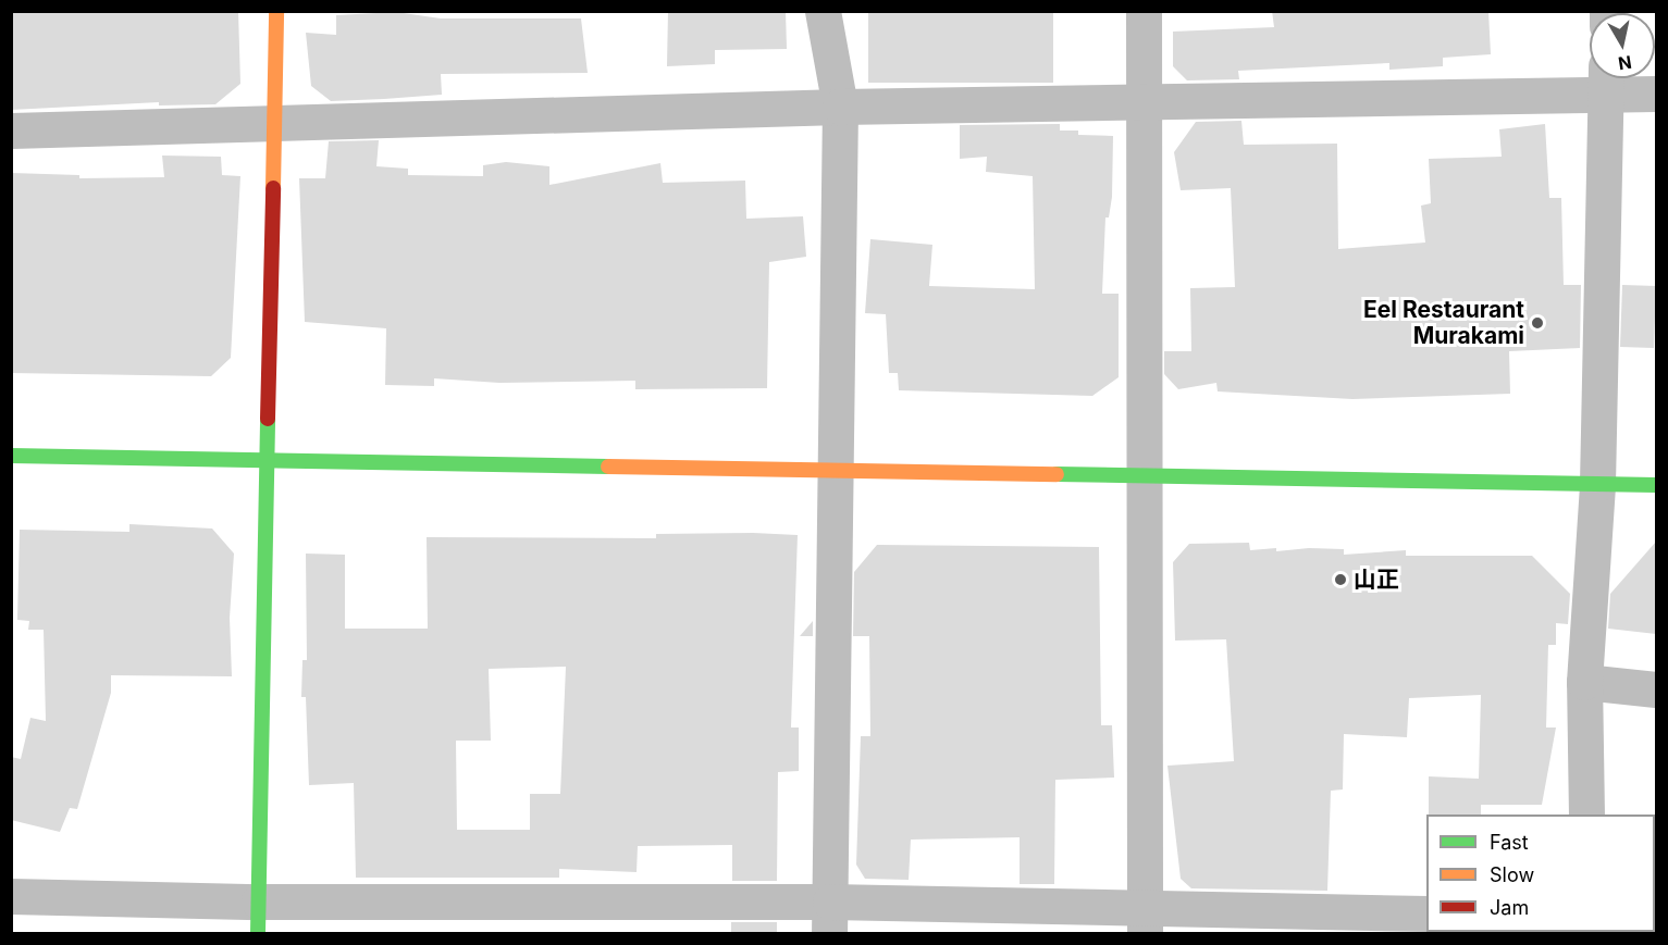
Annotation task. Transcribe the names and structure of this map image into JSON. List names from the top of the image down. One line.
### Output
{"places":["Eel Restaurant Murakami","山正"],"legend":["Fast","Slow","Jam"],"north":"bottom"}
